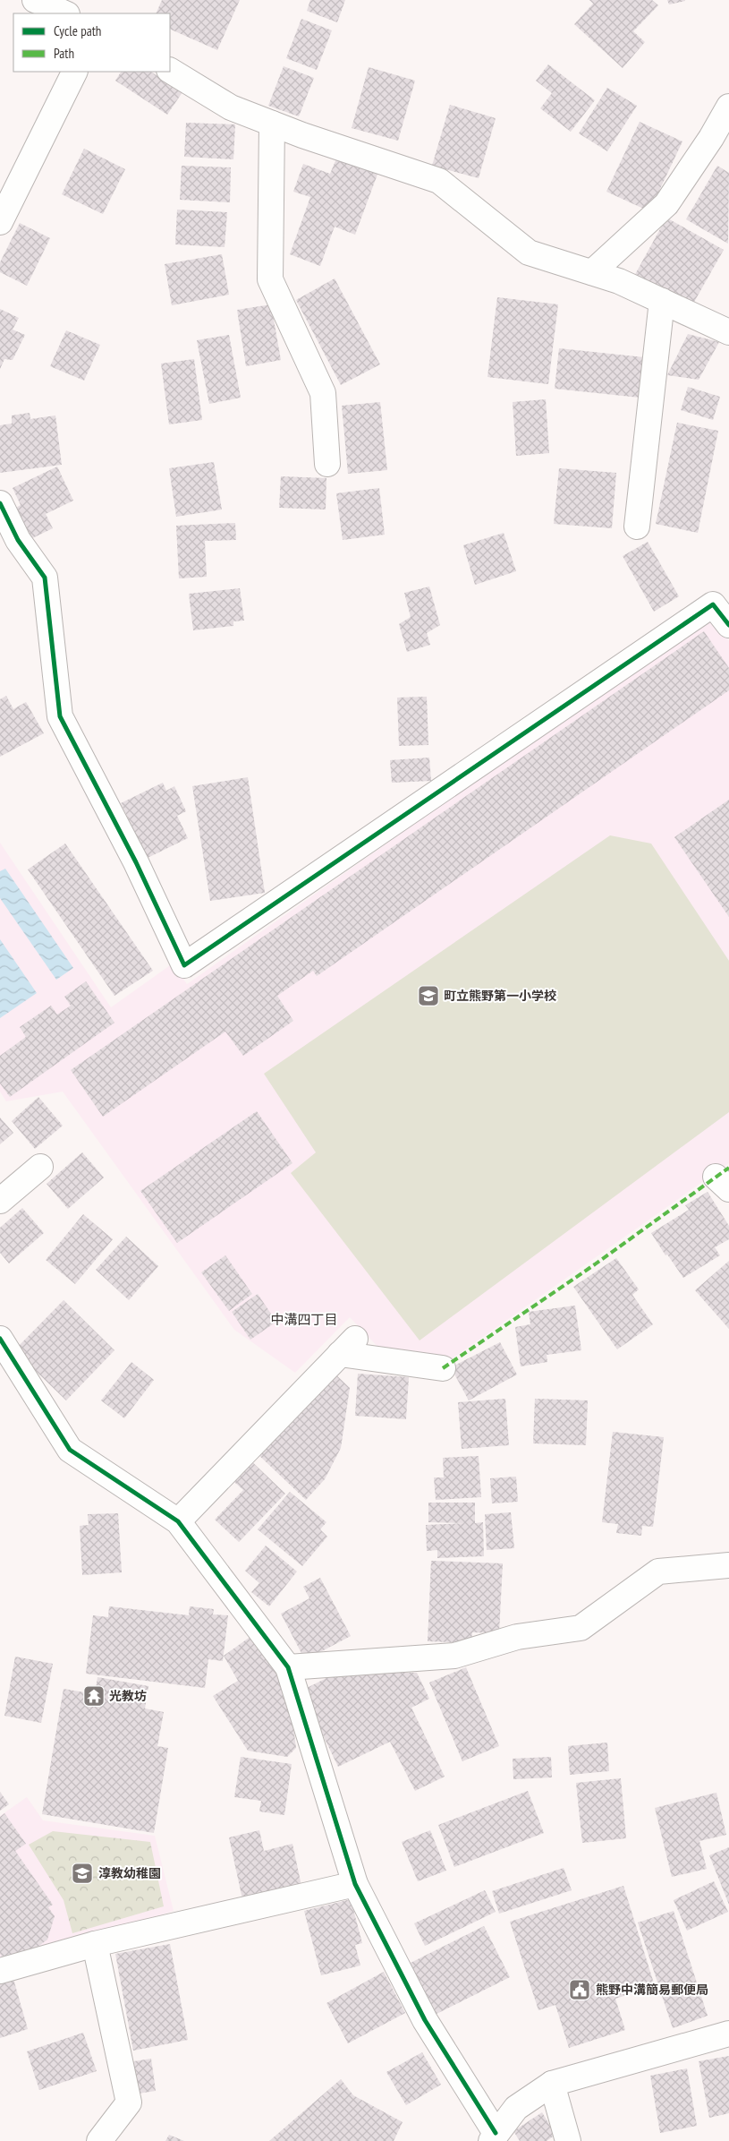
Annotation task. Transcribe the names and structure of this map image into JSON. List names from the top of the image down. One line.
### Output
{"districts":["中溝四丁目"],"places":{"school or university":["町立熊野第一小学校","淳教幼稚園"],"temple":["光教坊"],"public building":["熊野中溝簡易郵便局"]},"legend":["Cycle path","Path"]}
